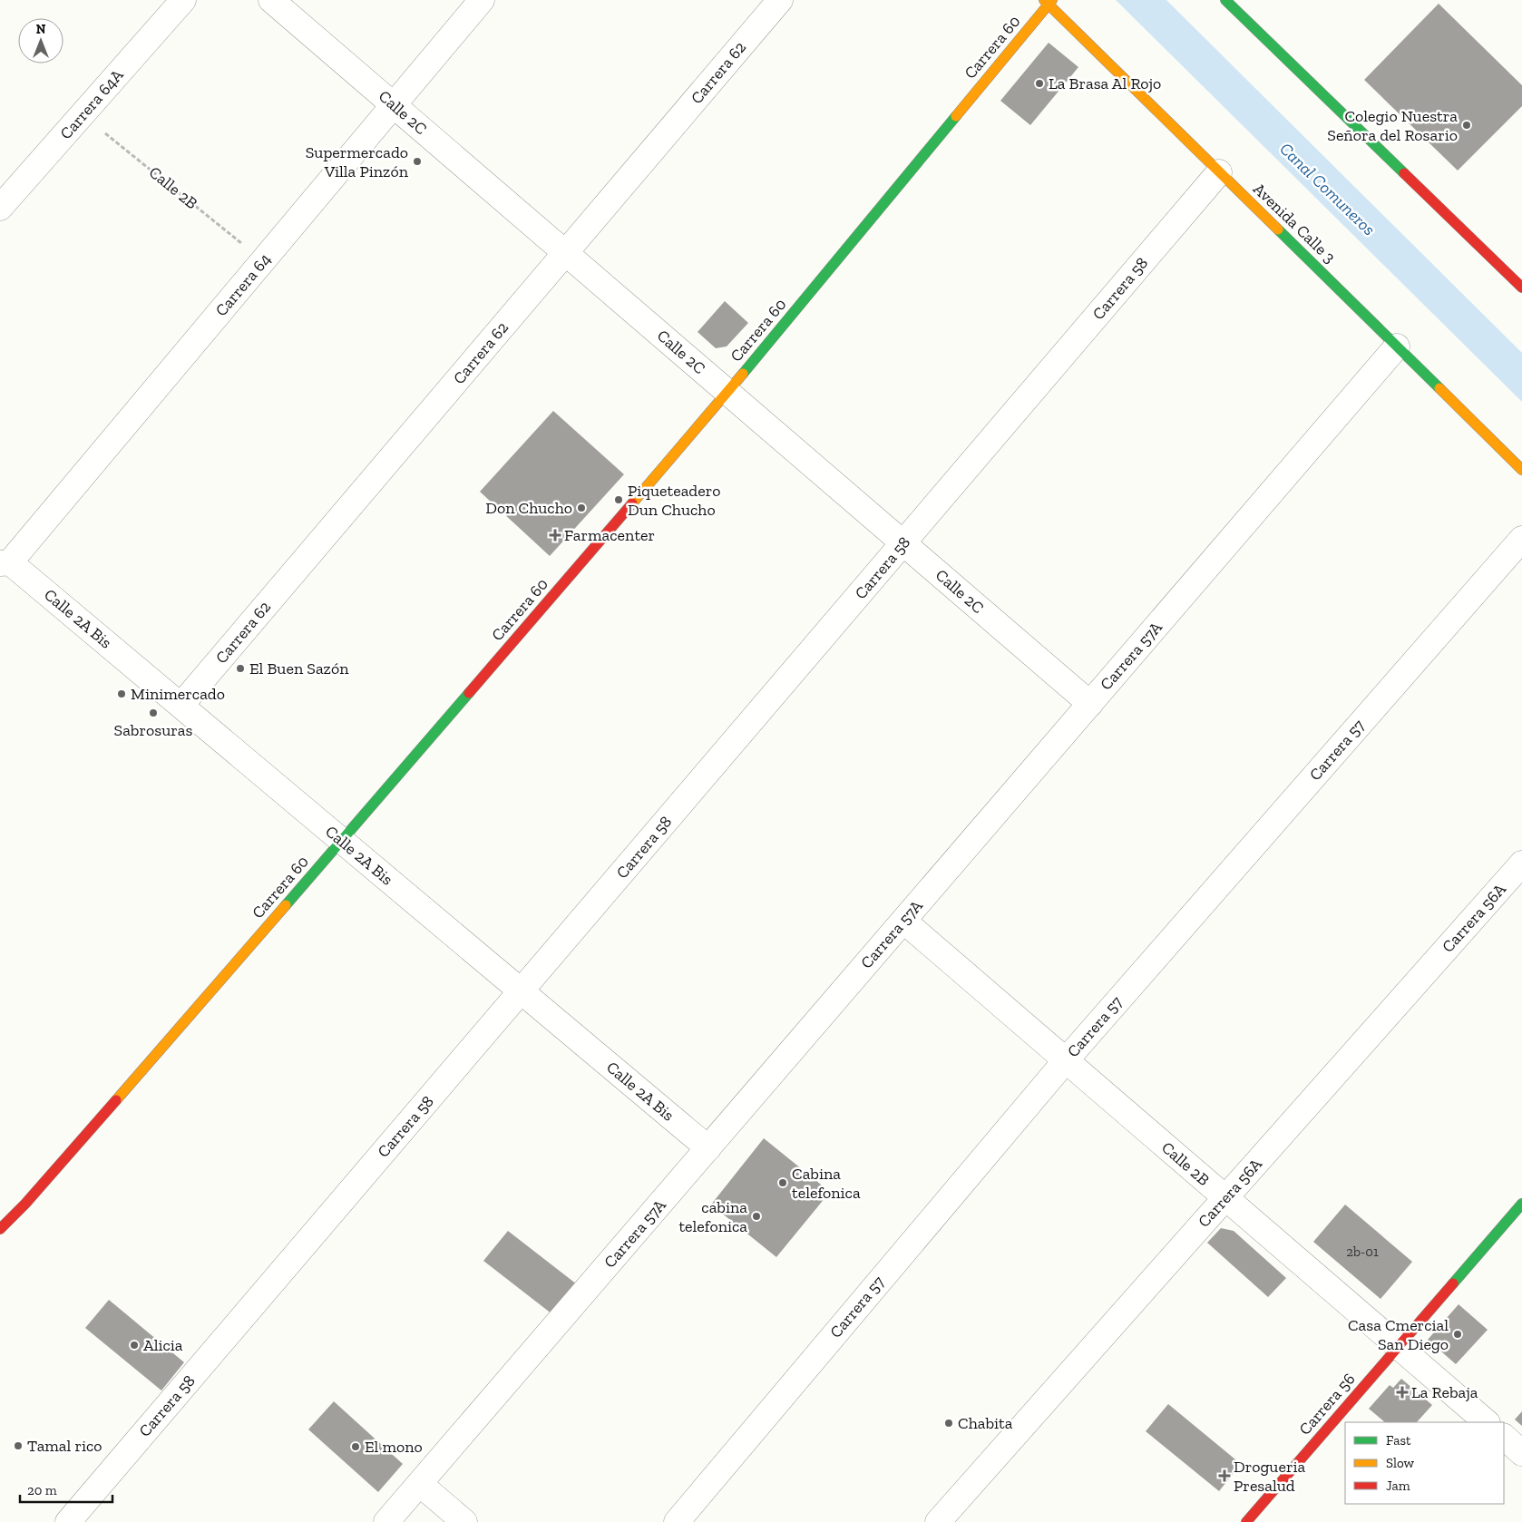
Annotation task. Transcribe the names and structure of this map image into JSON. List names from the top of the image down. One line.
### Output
{"streets":{"street":["Carrera 60","Carrera 62","Carrera 64A","Calle 2C","Calle 2B","Avenida Calle 3","Carrera 64","Carrera 58","Calle 2A Bis","Carrera 57A","Carrera 57","Carrera 56A","Carrera 56"]},"crossings":[["Carrera 60","Calle 2C"],["Carrera 60","Avenida Calle 3"],["Carrera 60","Calle 2A Bis"],["Carrera 62","Calle 2C"],["Carrera 62","Calle 2A Bis"],["Carrera 64A","Calle 2B"],["Calle 2C","Carrera 64"],["Calle 2C","Carrera 58"],["Calle 2C","Carrera 57A"],["Calle 2B","Carrera 64"],["Calle 2B","Carrera 57A"],["Calle 2B","Carrera 57"],["Calle 2B","Carrera 56A"],["Calle 2B","Carrera 56"],["Avenida Calle 3","Carrera 58"],["Avenida Calle 3","Carrera 57A"],["Carrera 64","Calle 2A Bis"],["Carrera 58","Calle 2A Bis"],["Calle 2A Bis","Carrera 57A"]],"water":["Canal Comuneros"],"places":{"other":["La Brasa Al Rojo","Colegio Nuestra Señora del Rosario","Supermercado Villa Pinzón","Piqueteadero Dun Chucho","Don Chucho","El Buen Sazón","Minimercado","Sabrosuras","Cabina telefonica","cabina telefonica","Casa Cmercial San Diego","Alicia","Chabita","Tamal rico","El mono"],"health":["Farmacenter","La Rebaja","Drogueria Presalud"]},"house_numbers":["2b-01"],"legend":["Fast","Slow","Jam"],"scale_bar":"20 m","north":"top"}
